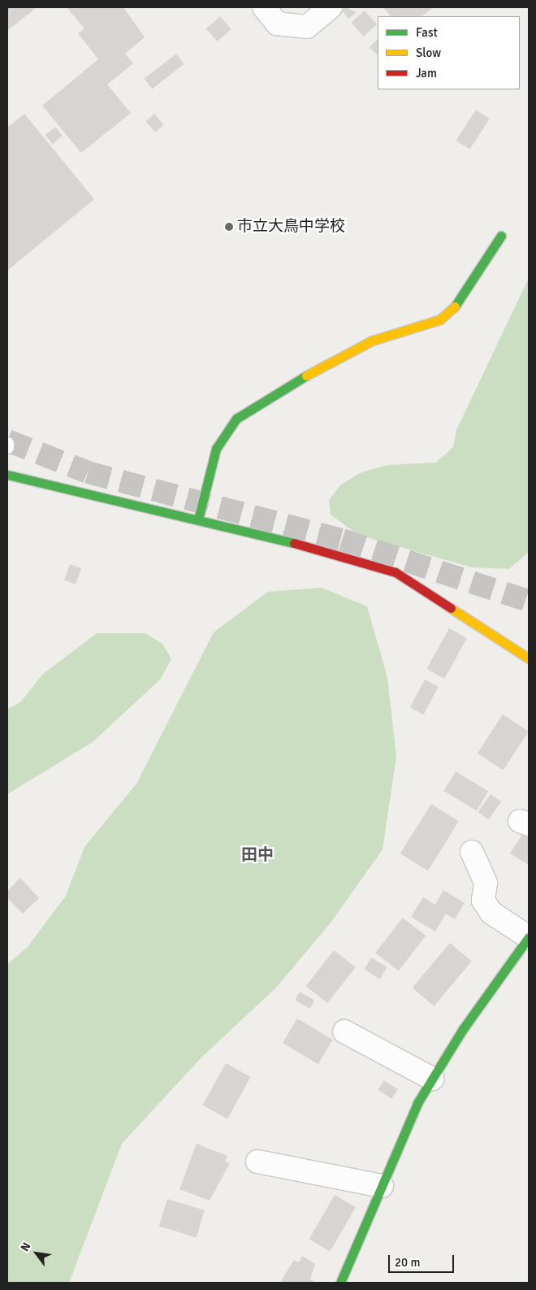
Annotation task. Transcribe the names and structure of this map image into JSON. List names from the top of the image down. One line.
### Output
{"districts":["田中"],"places":["市立大鳥中学校"],"legend":["Fast","Slow","Jam"],"scale_bar":"20 m","north":"top left"}
